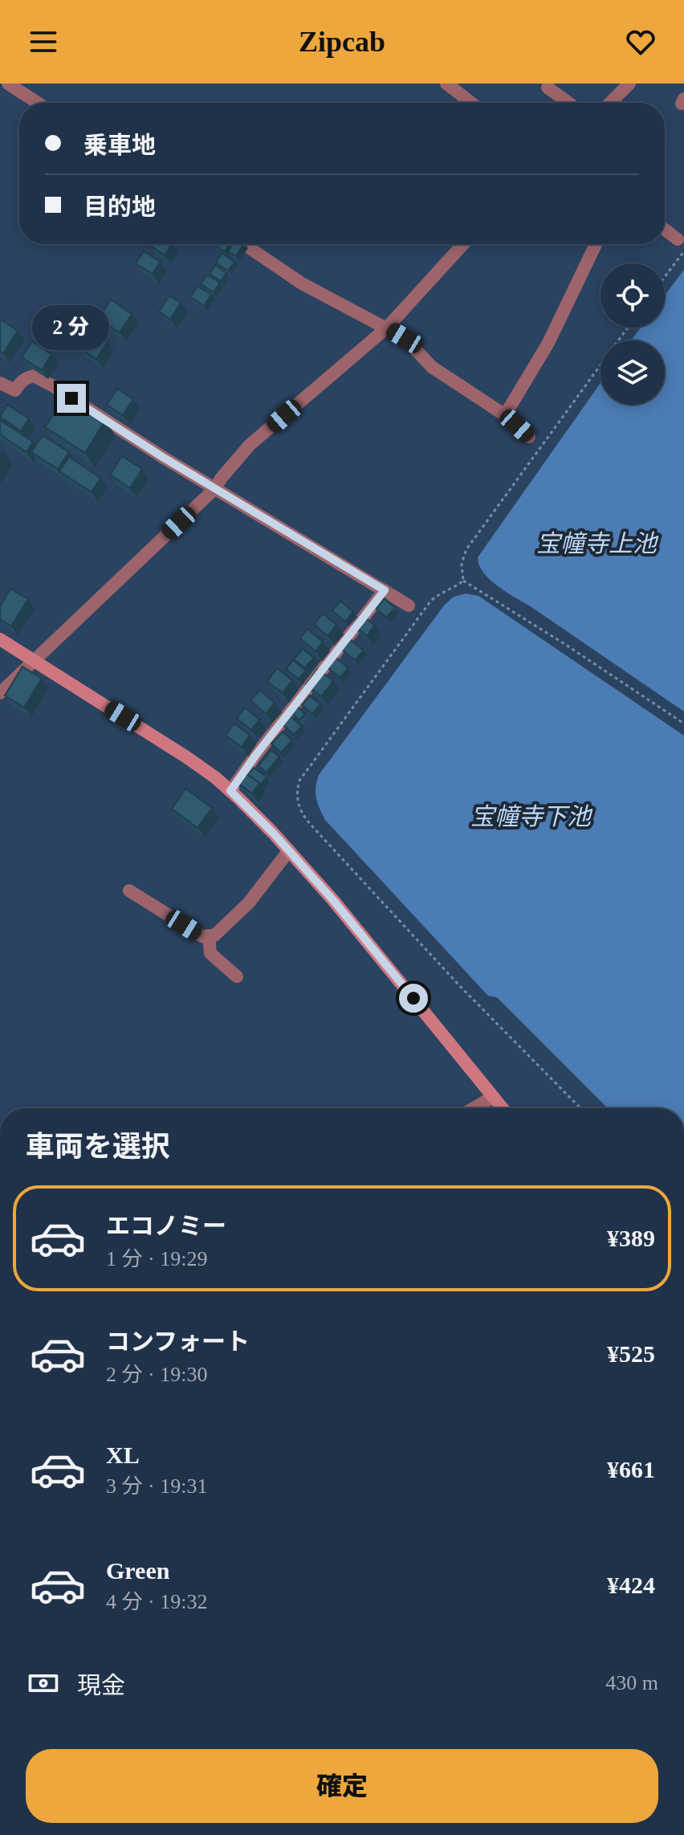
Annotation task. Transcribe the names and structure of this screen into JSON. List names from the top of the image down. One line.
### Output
{"water":["宝幢寺上池","宝幢寺下池"],"page":{"header":"Zipcab","banner":["乗車地","目的地"],"bubble":"2 分","heading":"車両を選択","list":[{"name":"エコノミー","note":"1 分 · 19:29","value":"¥389"},{"name":"コンフォート","note":"2 分 · 19:30","value":"¥525"},{"name":"XL","note":"3 分 · 19:31","value":"¥661"},{"name":"Green","note":"4 分 · 19:32","value":"¥424"}],"pay":["現金","430 m"],"buttons":"確定"}}
